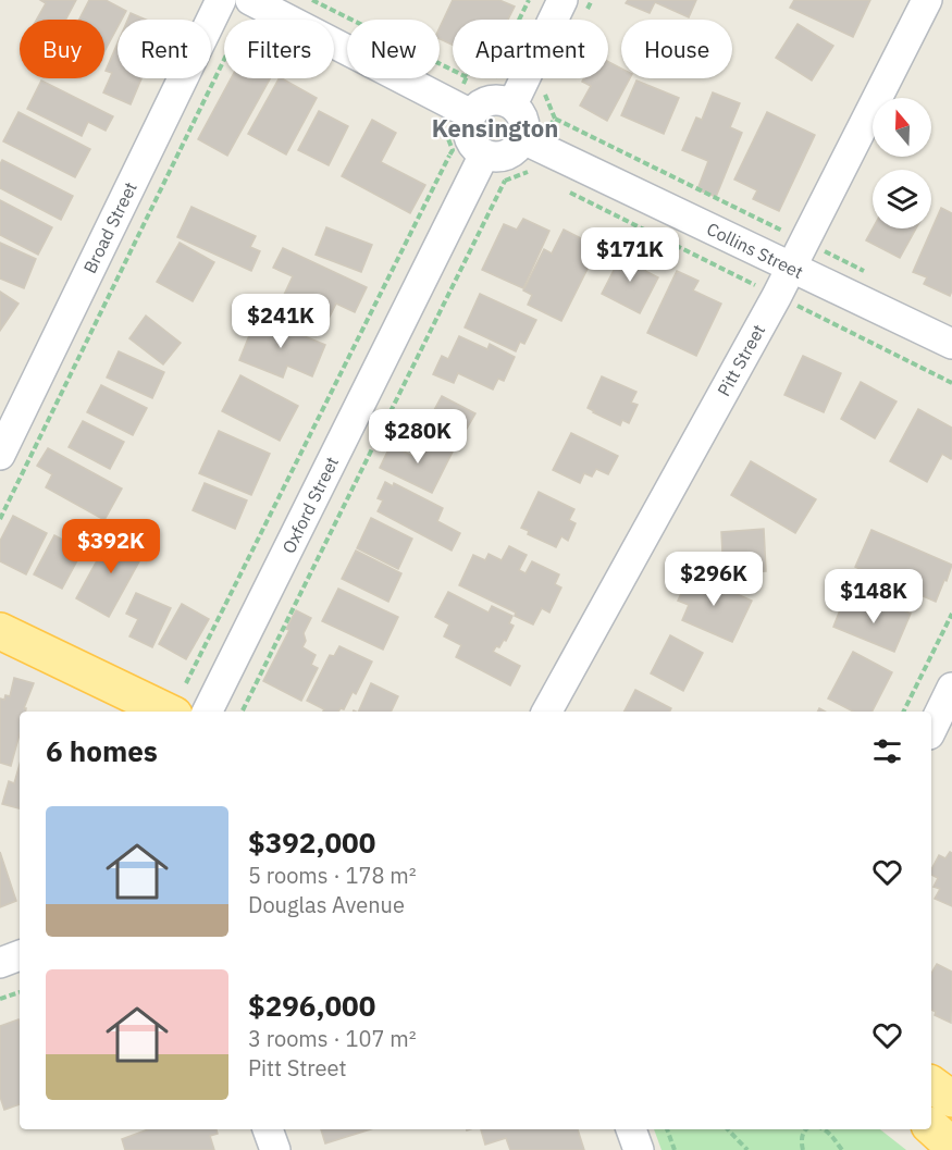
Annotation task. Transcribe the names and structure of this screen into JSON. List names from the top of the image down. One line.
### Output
{"streets":{"street":["Broad Street","Collins Street","Pitt Street","Oxford Street"]},"crossings":[["Collins Street","Pitt Street"],["Collins Street","Oxford Street"]],"districts":["Kensington"],"north":"top","page":{"chip":["Buy","Rent","Filters","New","Apartment","House"],"price":["$171K","$241K","$280K","$392K","$296K","$148K"],"heading":"6 homes","list":[{"name":"$392,000","note":"5 rooms · 178 m² · Douglas Avenue"},{"name":"$296,000","note":"3 rooms · 107 m² · Pitt Street"}]}}
